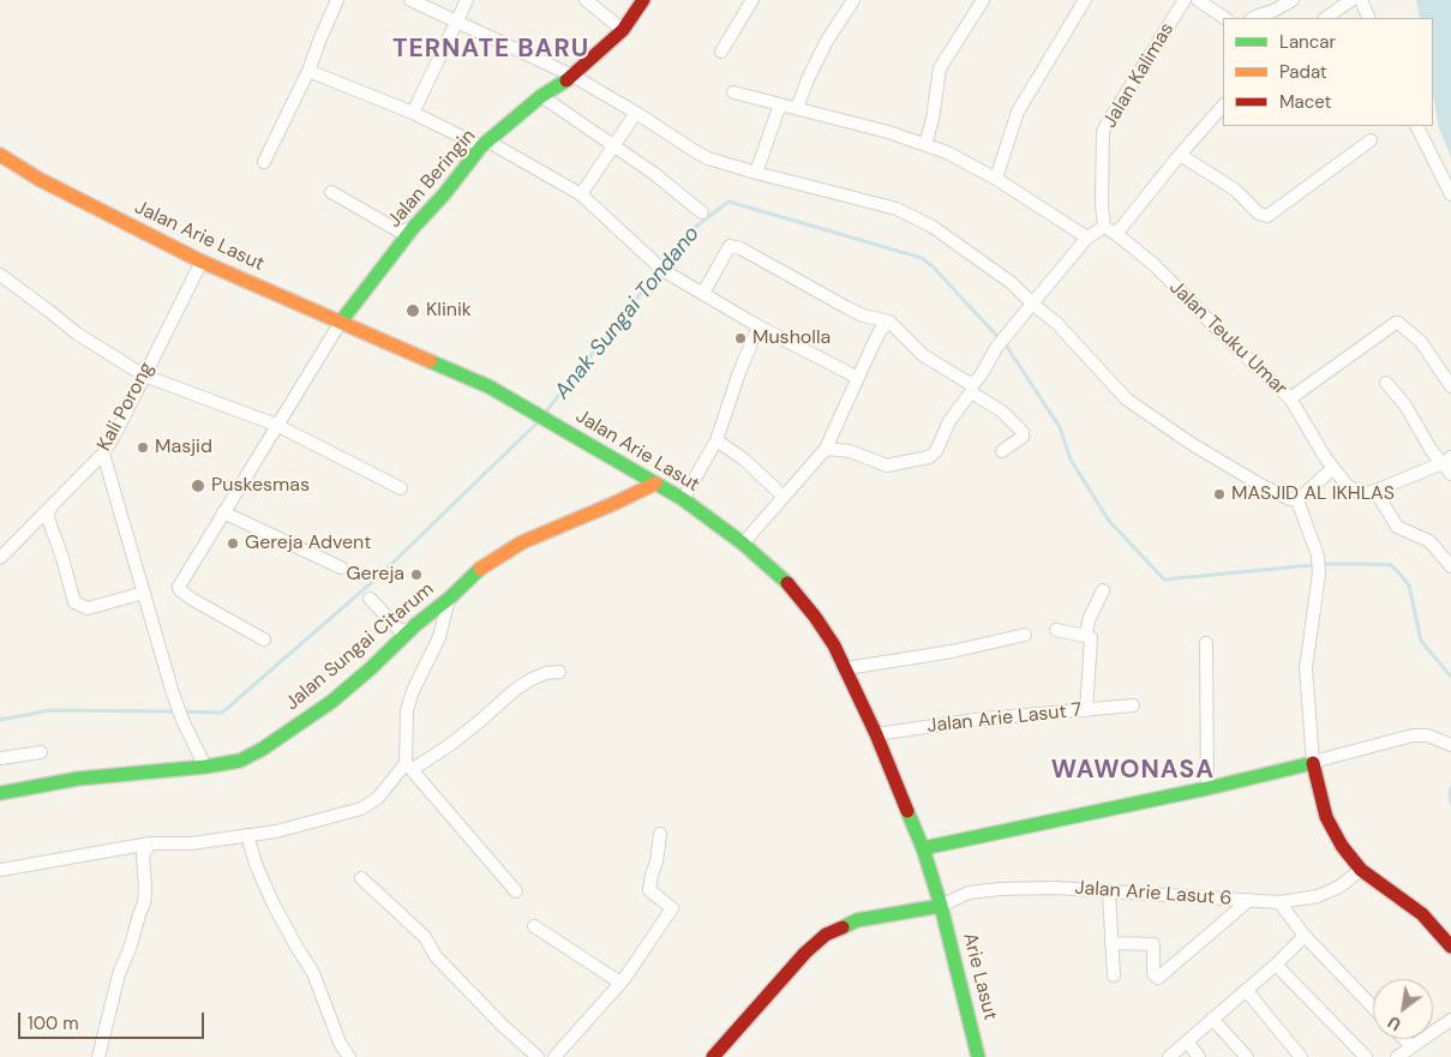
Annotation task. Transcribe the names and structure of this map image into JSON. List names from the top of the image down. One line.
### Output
{"streets":{"street":["Jalan Kalimas","Jalan Beringin","Jalan Arie Lasut","Jalan Teuku Umar","Kali Porong","Jalan Sungai Citarum","Jalan Arie Lasut 7","Jalan Arie Lasut 6","Arie Lasut"]},"crossings":[["Jalan Kalimas","Jalan Teuku Umar"],["Jalan Beringin","Jalan Arie Lasut"],["Jalan Arie Lasut","Kali Porong"],["Jalan Arie Lasut","Jalan Sungai Citarum"],["Jalan Arie Lasut","Jalan Arie Lasut 7"],["Jalan Arie Lasut","Jalan Arie Lasut 6"],["Jalan Arie Lasut","Arie Lasut"],["Jalan Arie Lasut 6","Arie Lasut"]],"districts":["TERNATE BARU","WAWONASA"],"water":["Anak Sungai Tondano"],"places":["Klinik","Musholla","Masjid","Puskesmas","MASJID AL IKHLAS","Gereja Advent","Gereja"],"legend":["Lancar","Padat","Macet"],"scale_bar":"100 m","north":"bottom left"}
